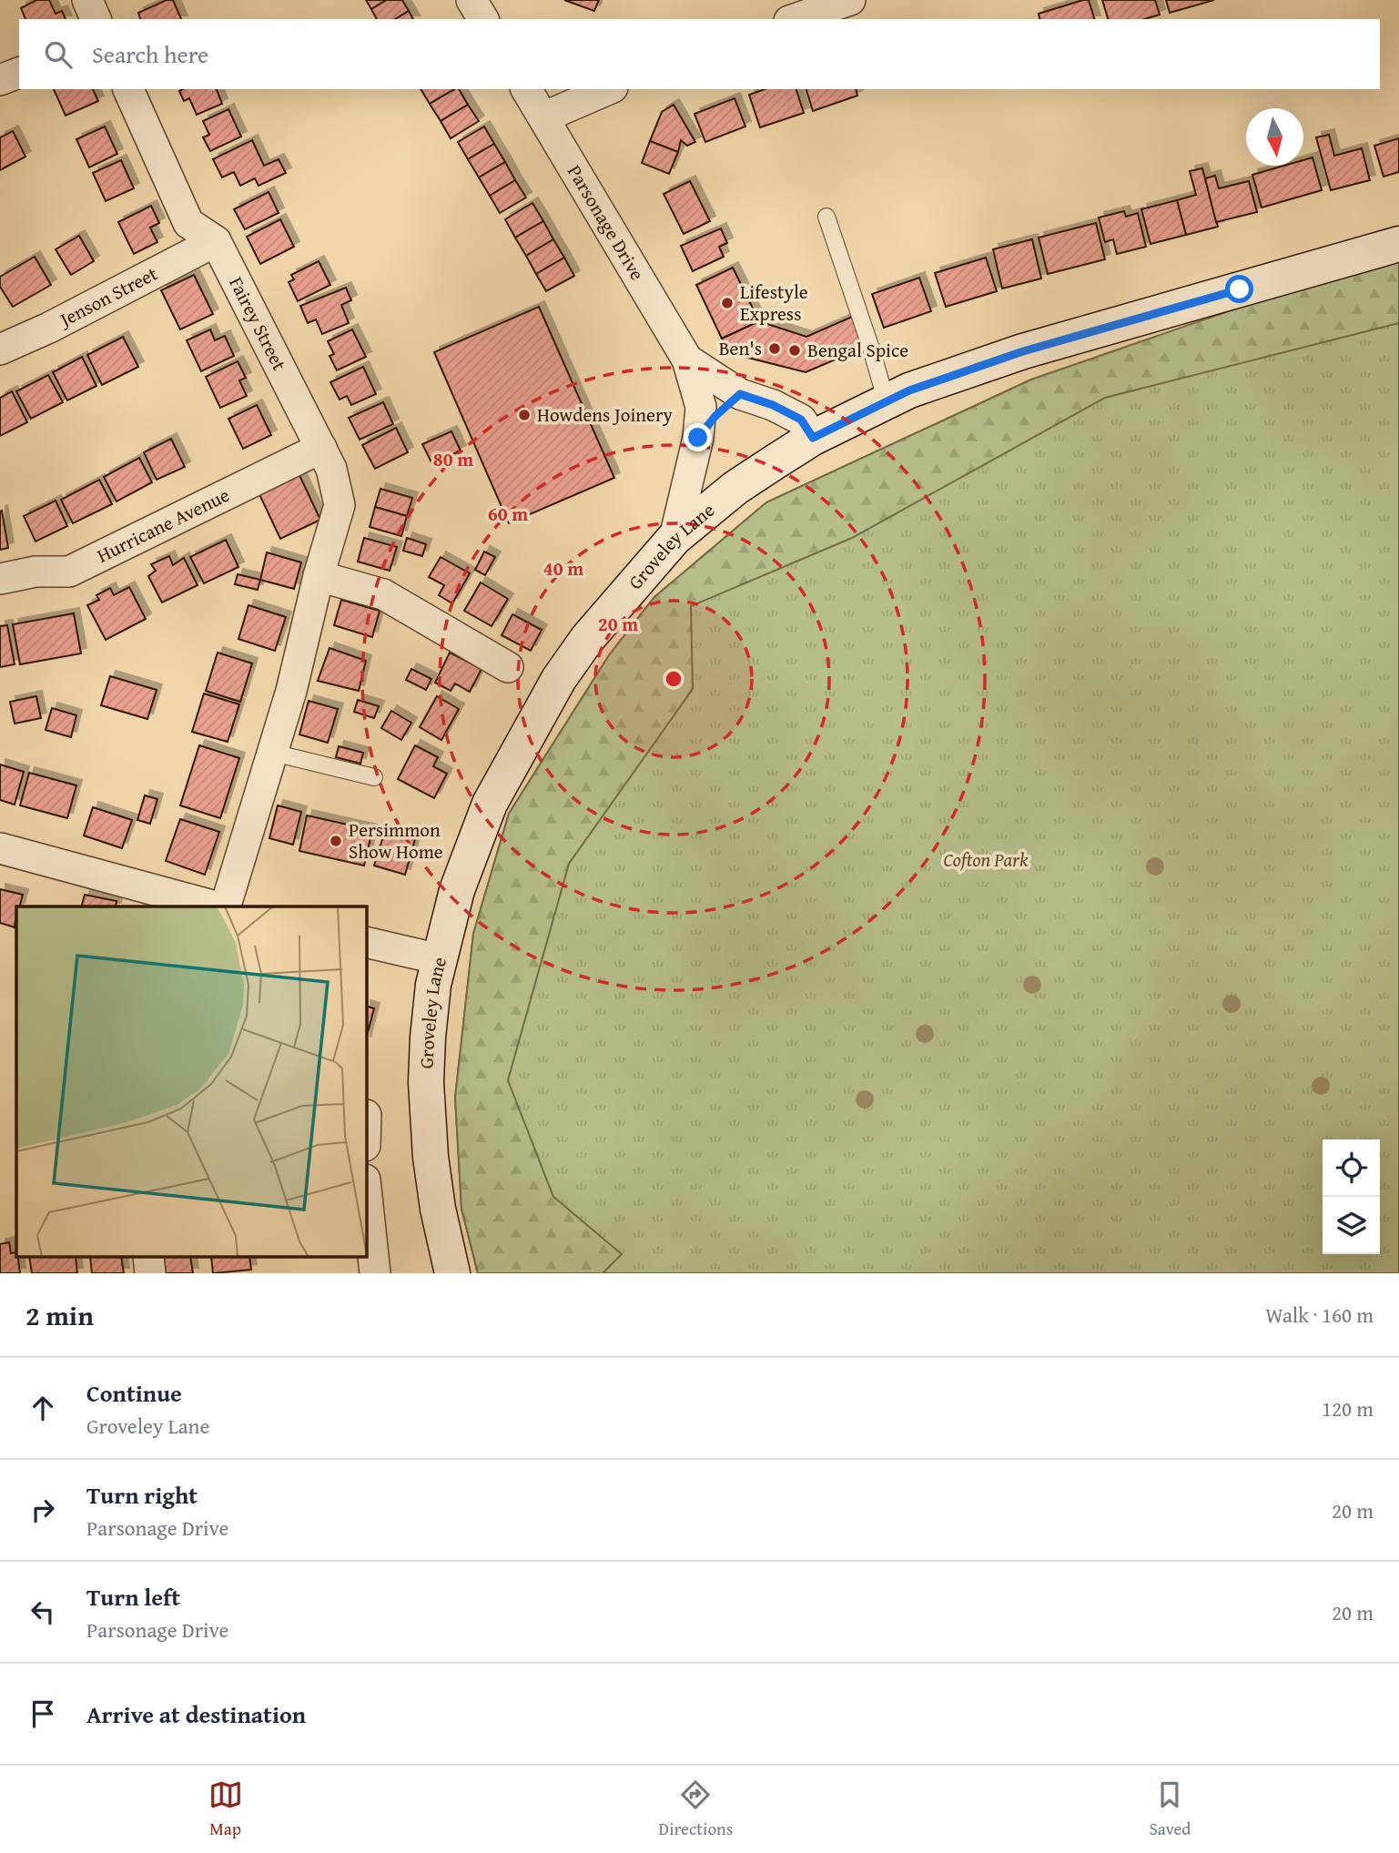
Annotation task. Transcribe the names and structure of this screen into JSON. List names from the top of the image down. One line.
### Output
{"streets":{"main road":["Groveley Lane"],"street":["Parsonage Drive","Jenson Street","Fairey Street","Hurricane Avenue"]},"crossings":[["Parsonage Drive","Groveley Lane"],["Jenson Street","Fairey Street"],["Fairey Street","Hurricane Avenue"]],"parks":["Cofton Park"],"places":["Lifestyle Express","Ben's","Bengal Spice","Howdens Joinery","Persimmon Show Home"],"north":"bottom","page":{"search":"Search here","heading":["2 min","Walk · 160 m"],"list":[["Continue","Groveley Lane","120 m"],["Turn right","Parsonage Drive","20 m"],["Turn left","Parsonage Drive","20 m"],"Arrive at destination"],"nav":["Map","Directions","Saved"]},"rings":["80 m","60 m","40 m","20 m"]}
